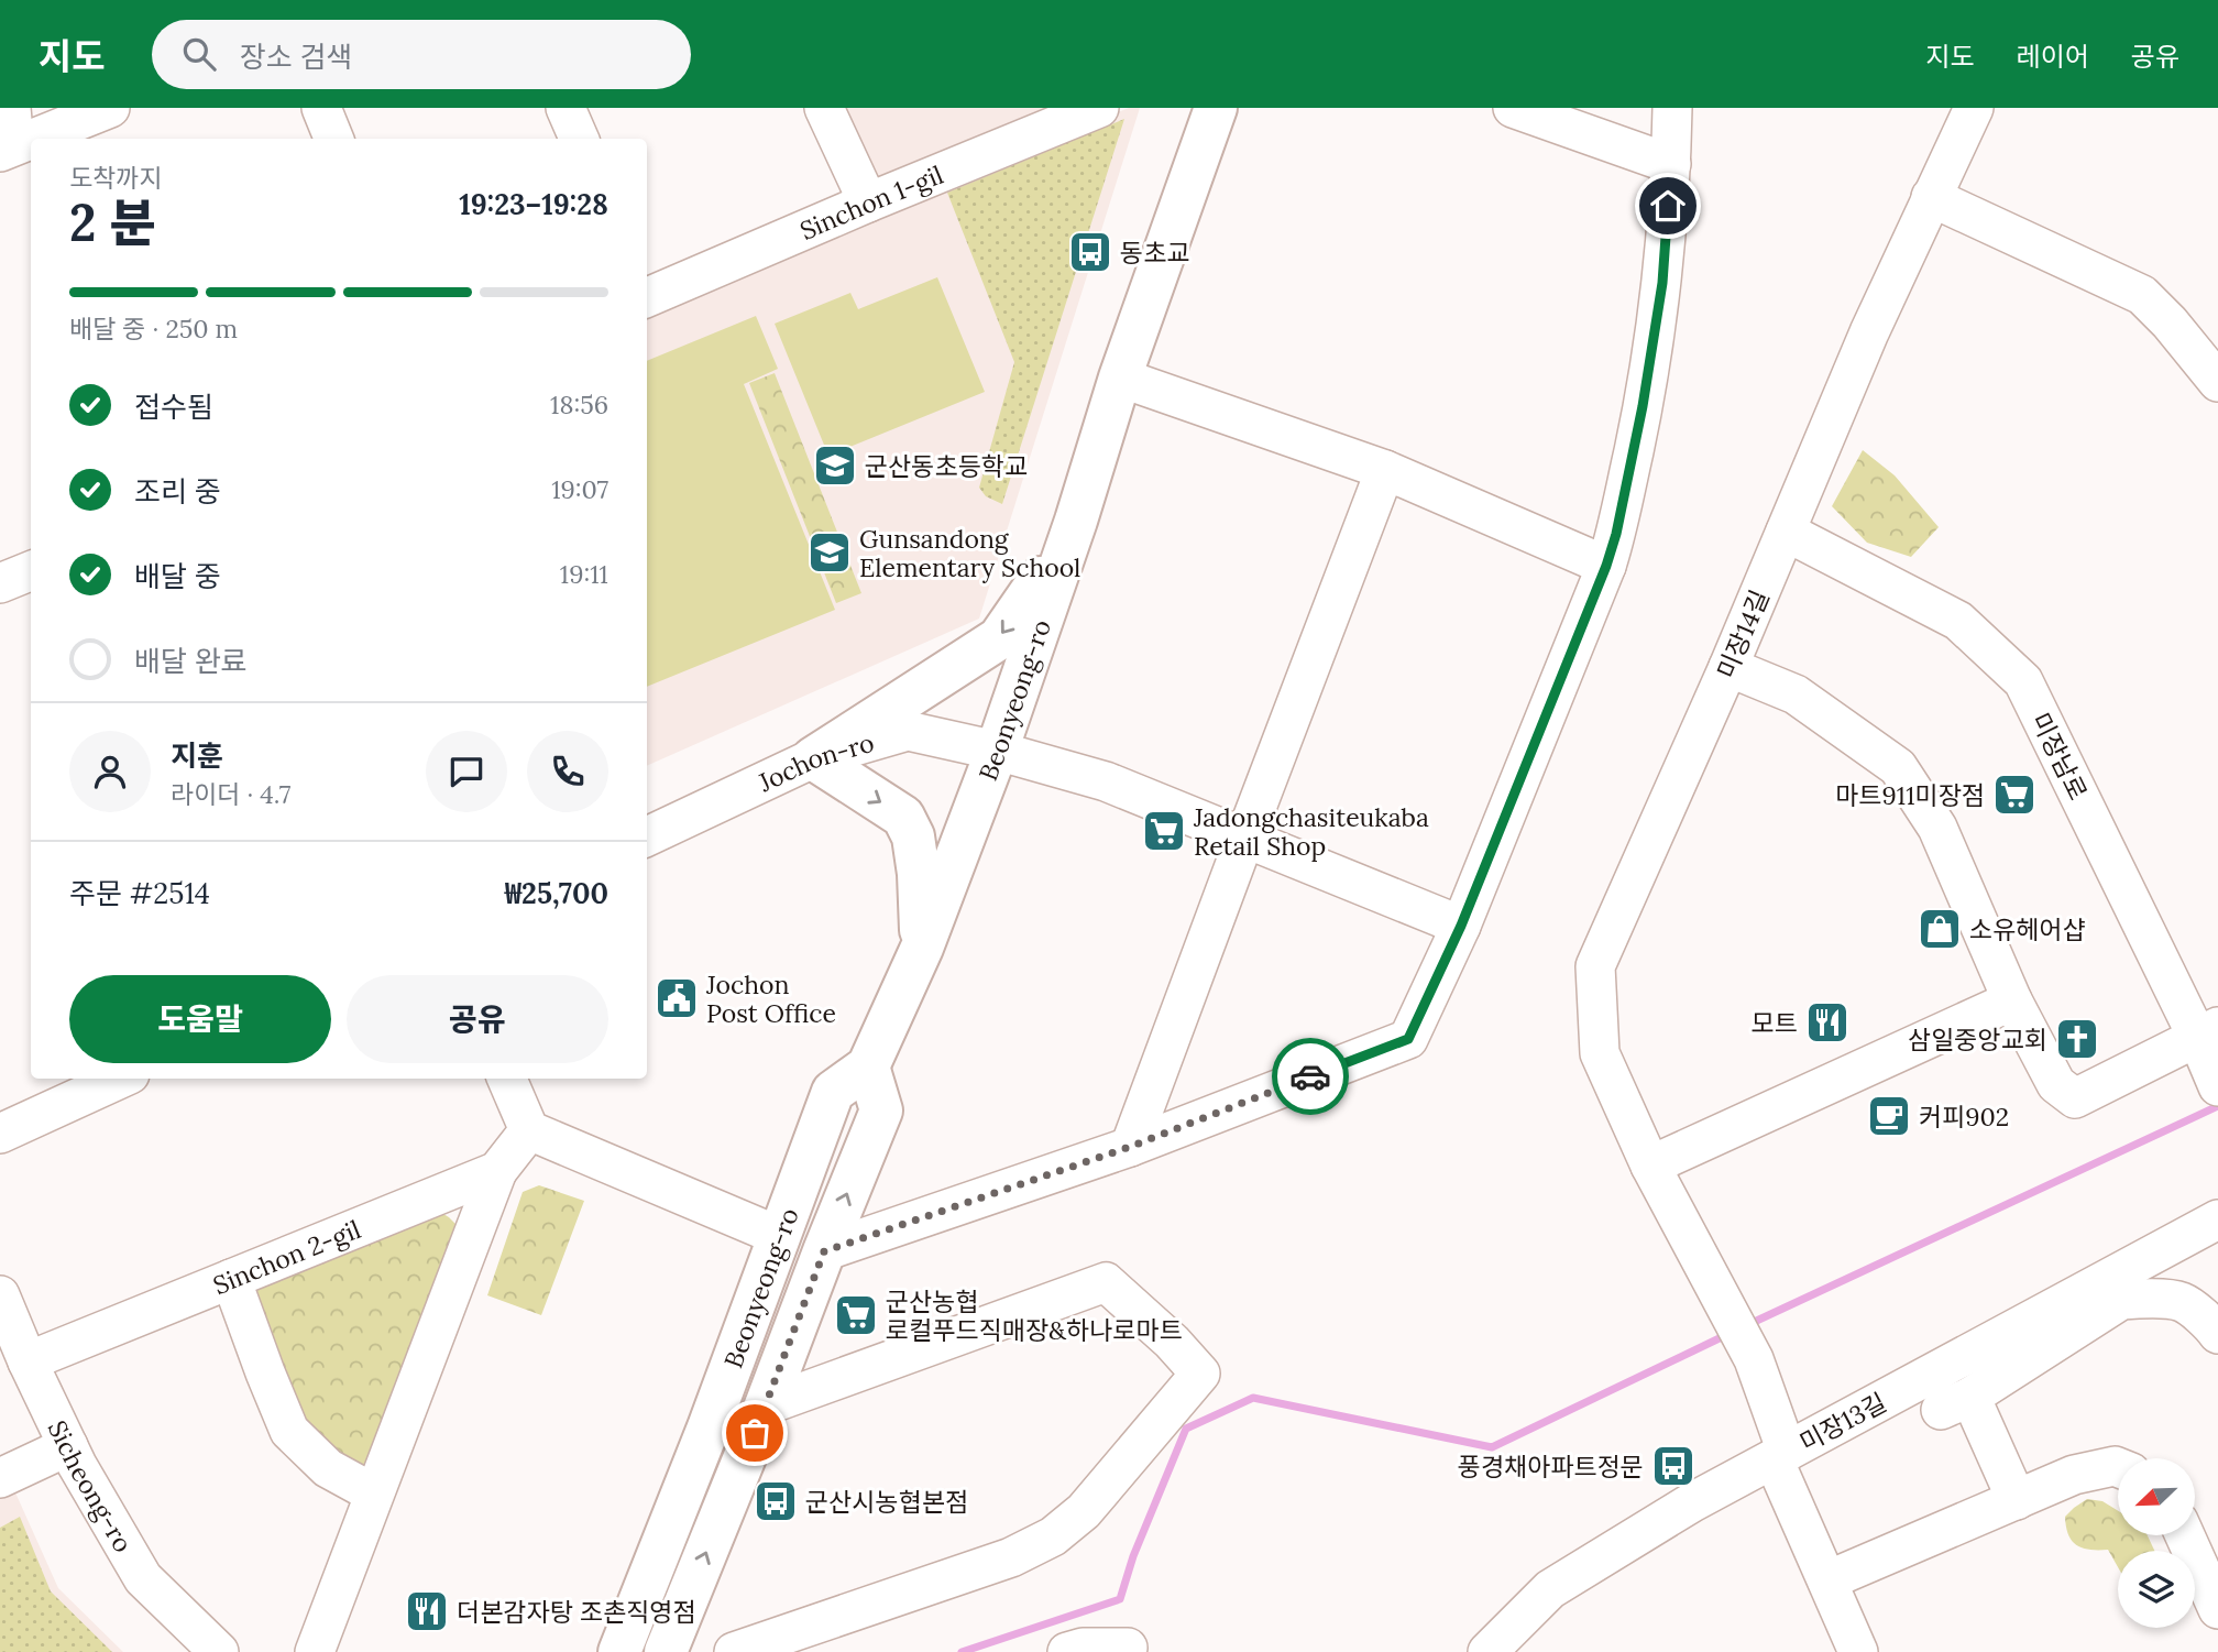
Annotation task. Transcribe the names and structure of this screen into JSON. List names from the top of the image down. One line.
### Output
{"streets":{"main road":["Beonyeong-ro"],"street":["Sinchon 1-gil","미장14길","미장남로","Jochon-ro","Sinchon 2-gil","미장13길","Sicheong-ro"]},"crossings":[["미장14길","미장남로"],["미장14길","미장13길"],["Beonyeong-ro","Jochon-ro"],["Sinchon 2-gil","Sicheong-ro"]],"places":{"bus stop":["동초교","풍경채아파트정문","군산시농협본점"],"school or university":["군산동초등학교","Gunsandong Elementary School"],"supermarket":["마트911미장점","Jadongchasiteukaba Retail Shop","군산농협 로컬푸드직매장&하나로마트"],"shop":["소유헤어샵"],"public building":["Jochon Post Office"],"restaurant":["모트","더본감자탕 조촌직영점"],"church":["삼일중앙교회"],"cafe":["커피902"]},"north":"bottom left","page":{"header":"지도","search":"장소 검색","nav":["지도","레이어","공유"],"heading":["2 분","도착까지","19:23–19:28"],"panel":["지훈","라이더 · 4.7","주문 #2514","₩25,700"],"bar":"배달 중 · 250 m","list":[["접수됨","18:56"],["조리 중","19:07"],["배달 중","19:11"],"배달 완료"],"buttons":["도움말","공유"]}}
